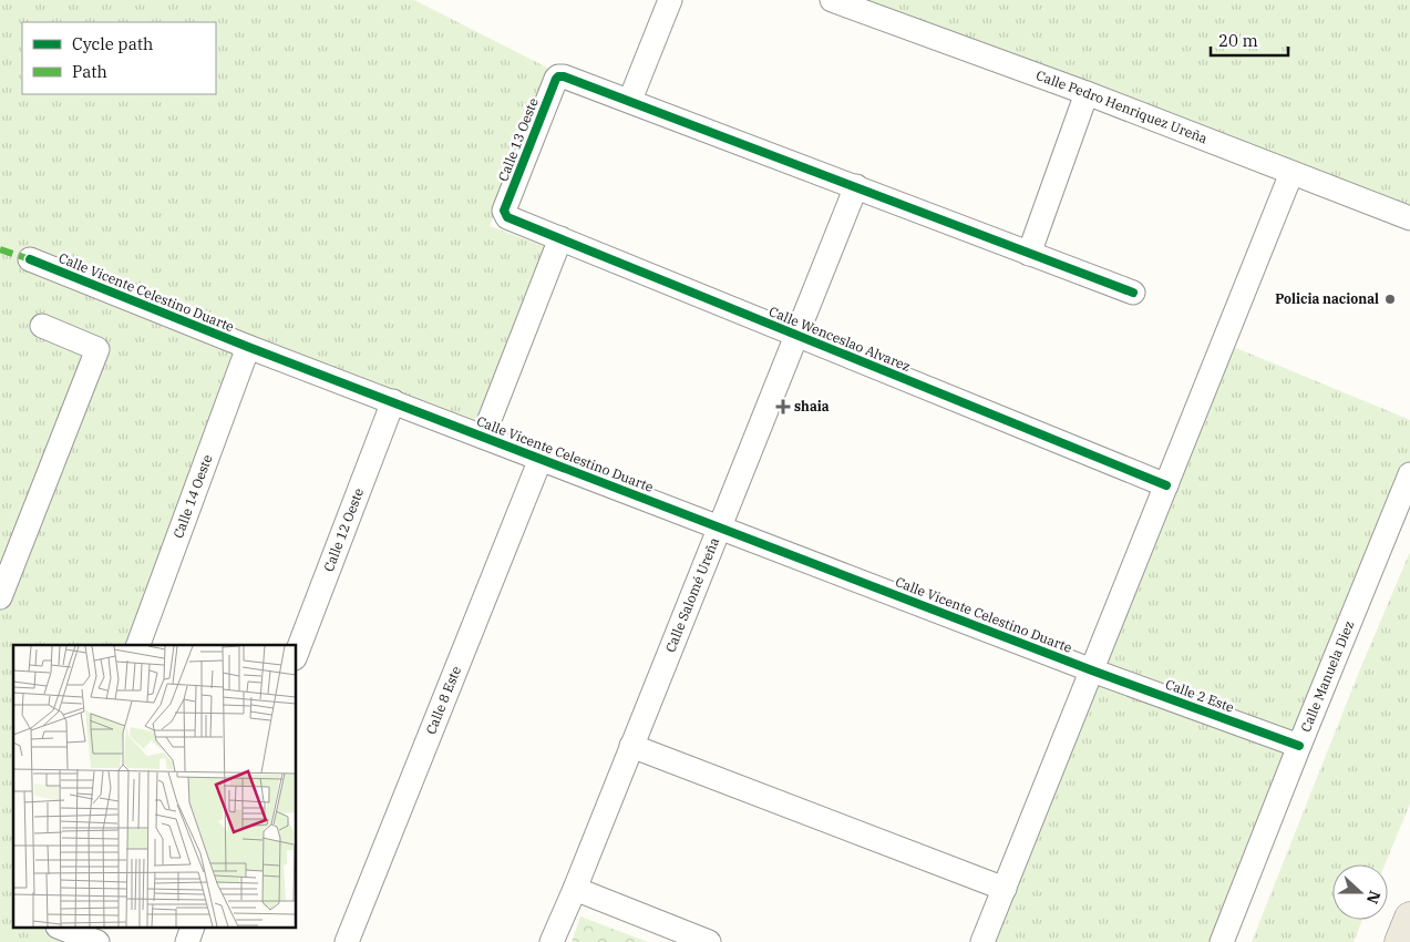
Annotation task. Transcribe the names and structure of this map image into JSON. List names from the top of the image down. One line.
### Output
{"streets":{"street":["Calle Pedro Henriquez Ureña","Calle 13 Oeste","Calle Vicente Celestino Duarte","Calle Wenceslao Alvarez","Calle 14 Oeste","Calle 12 Oeste","Calle Salomé Ureña","Calle Manuela Diez","Calle 2 Este","Calle 8 Este"]},"crossings":[["Calle 13 Oeste","Calle Wenceslao Alvarez"],["Calle Vicente Celestino Duarte","Calle 14 Oeste"],["Calle Vicente Celestino Duarte","Calle 12 Oeste"],["Calle Vicente Celestino Duarte","Calle Salomé Ureña"],["Calle Vicente Celestino Duarte","Calle 2 Este"],["Calle Vicente Celestino Duarte","Calle 8 Este"],["Calle Wenceslao Alvarez","Calle Salomé Ureña"],["Calle Manuela Diez","Calle 2 Este"]],"places":{"other":["Policia nacional"],"health":["shaia"]},"legend":["Cycle path","Path"],"scale_bar":"20 m","north":"right"}
